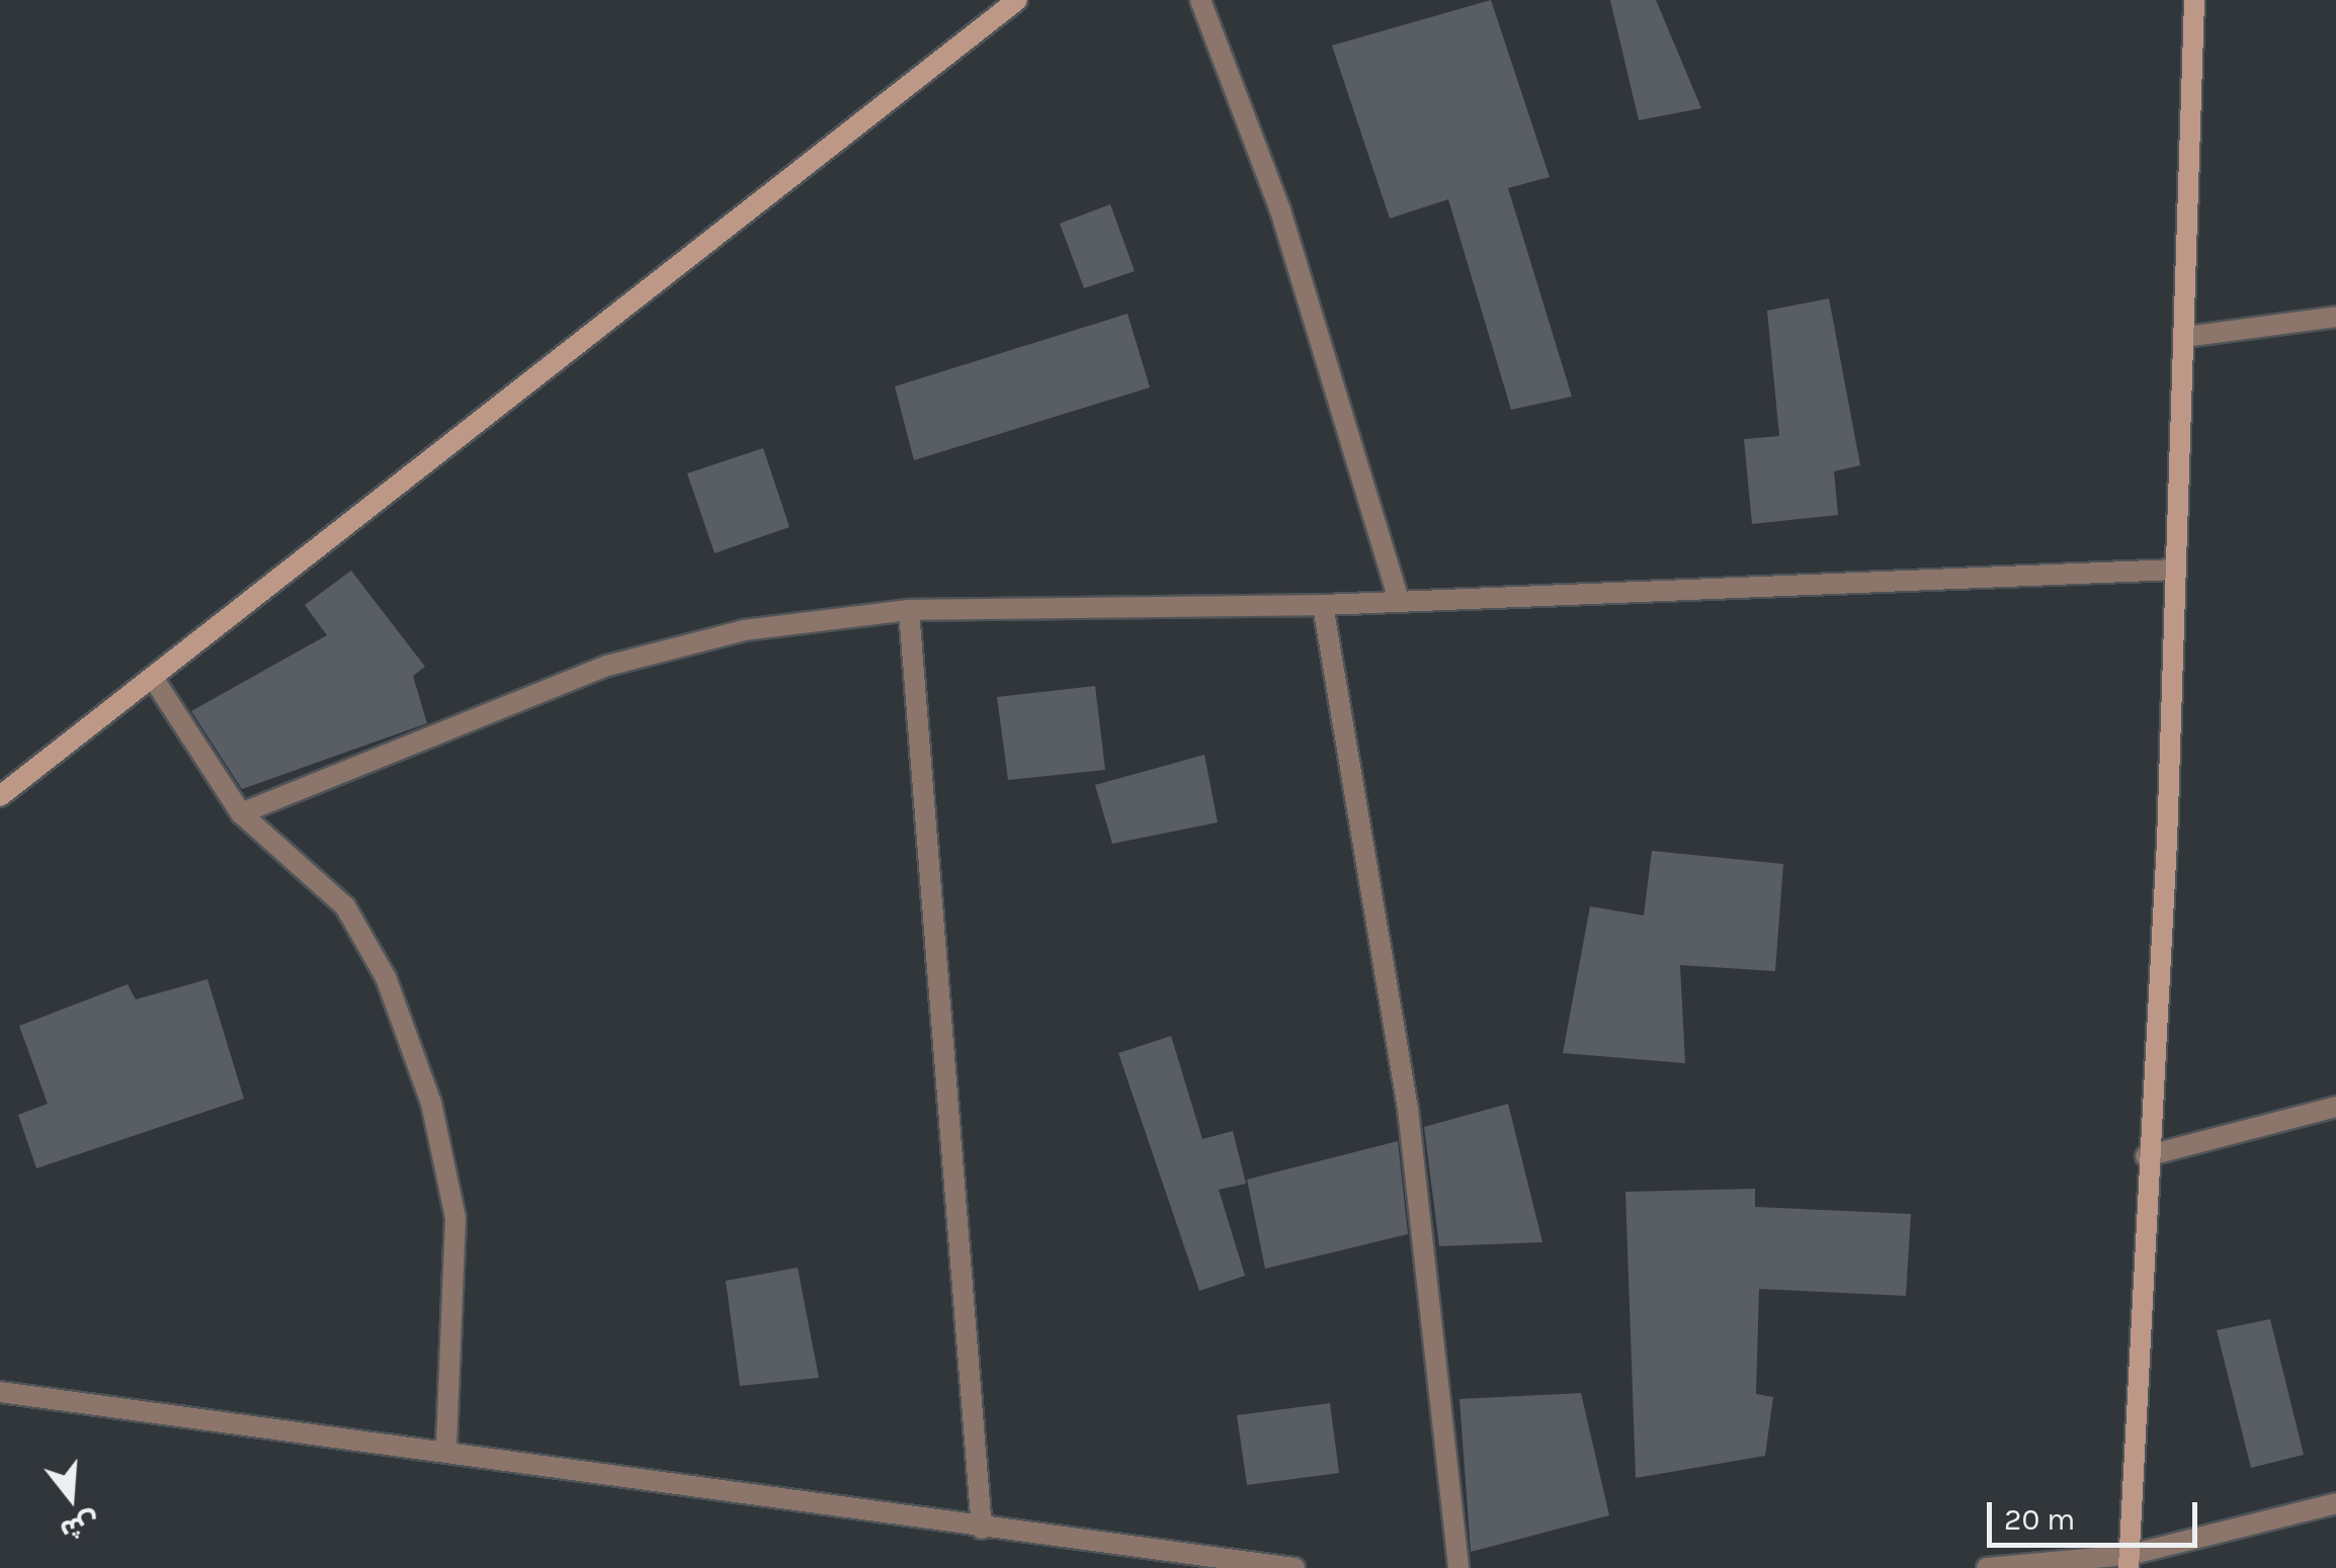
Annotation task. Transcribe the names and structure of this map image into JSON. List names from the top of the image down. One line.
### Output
{"scale_bar":"20 m","north":"bottom"}
